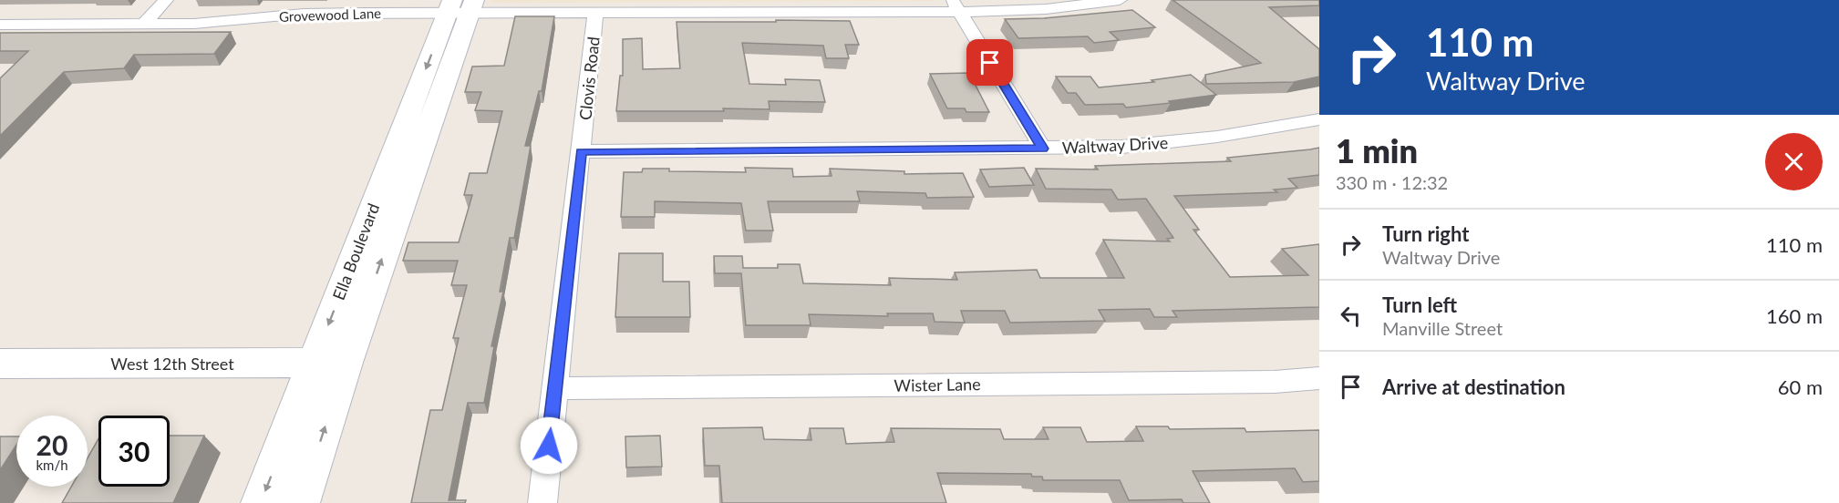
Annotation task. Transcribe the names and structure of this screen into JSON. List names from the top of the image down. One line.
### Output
{"streets":{"main road":["Ella Boulevard","West 12th Street"],"street":["Grovewood Lane","Clovis Road","Waltway Drive","Wister Lane"]},"crossings":[["Grovewood Lane","Clovis Road"],["Grovewood Lane","Ella Boulevard"],["Clovis Road","Waltway Drive"],["Clovis Road","Wister Lane"],["Ella Boulevard","West 12th Street"]],"page":{"turn":["110 m","Waltway Drive"],"heading":["1 min","330 m · 12:32"],"list":[{"name":"Turn right","note":"Waltway Drive","value":"110 m"},{"name":"Turn left","note":"Manville Street","value":"160 m"},{"name":"Arrive at destination","value":"60 m"}],"speed":"20 km/h","limit":"30"}}
